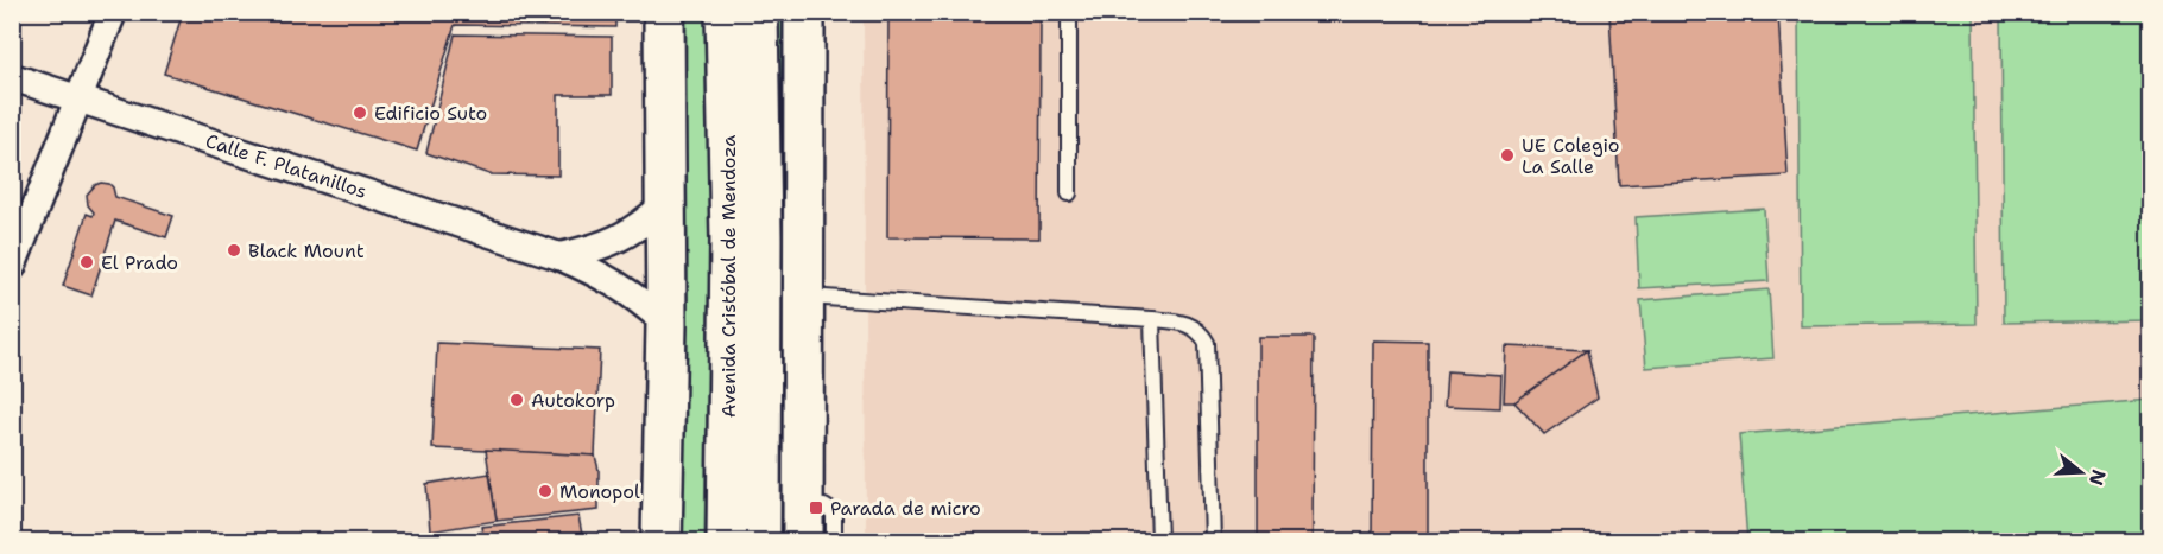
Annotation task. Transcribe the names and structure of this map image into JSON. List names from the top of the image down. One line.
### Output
{"streets":{"main road":["Avenida Cristóbal de Mendoza"],"street":["Calle F. Platanillos"]},"places":{"other":["Edificio Suto","UE Colegio La Salle","Black Mount","El Prado","Autokorp","Monopol"],"transit":["Parada de micro"]},"north":"right"}
